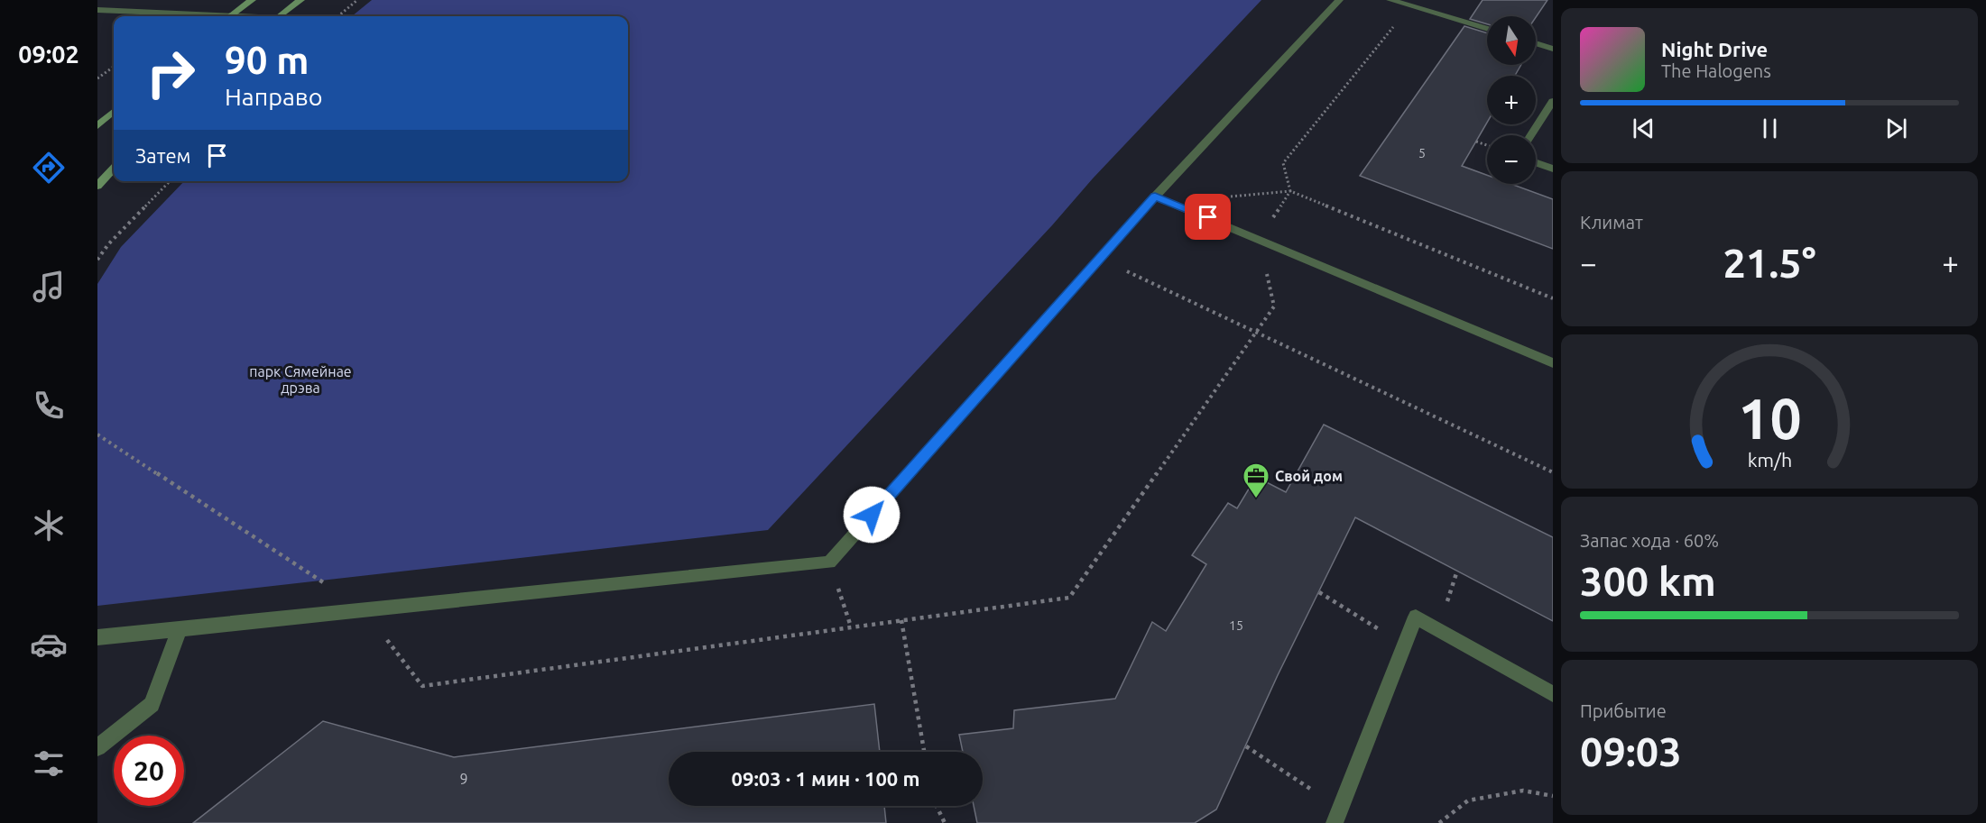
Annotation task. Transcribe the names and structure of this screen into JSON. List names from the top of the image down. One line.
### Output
{"parks":["парк Сямейнае дрэва"],"places":{"office":["Свой дом"]},"house_numbers":["5","15","9"],"north":"bottom","page":{"tabs":"09:02","map_buttons":["+","−"],"turn":["90 m","Направо"],"song":["Night Drive","The Halogens"],"then":"Затем","tile":["Климат",["Запас хода · 60%","300 km"],["Прибытие","09:03"]],"heat":["−","21.5°","+"],"limit":"20","trip":"09:03 · 1 мин · 100 m","gauge":["10","km/h"]}}
